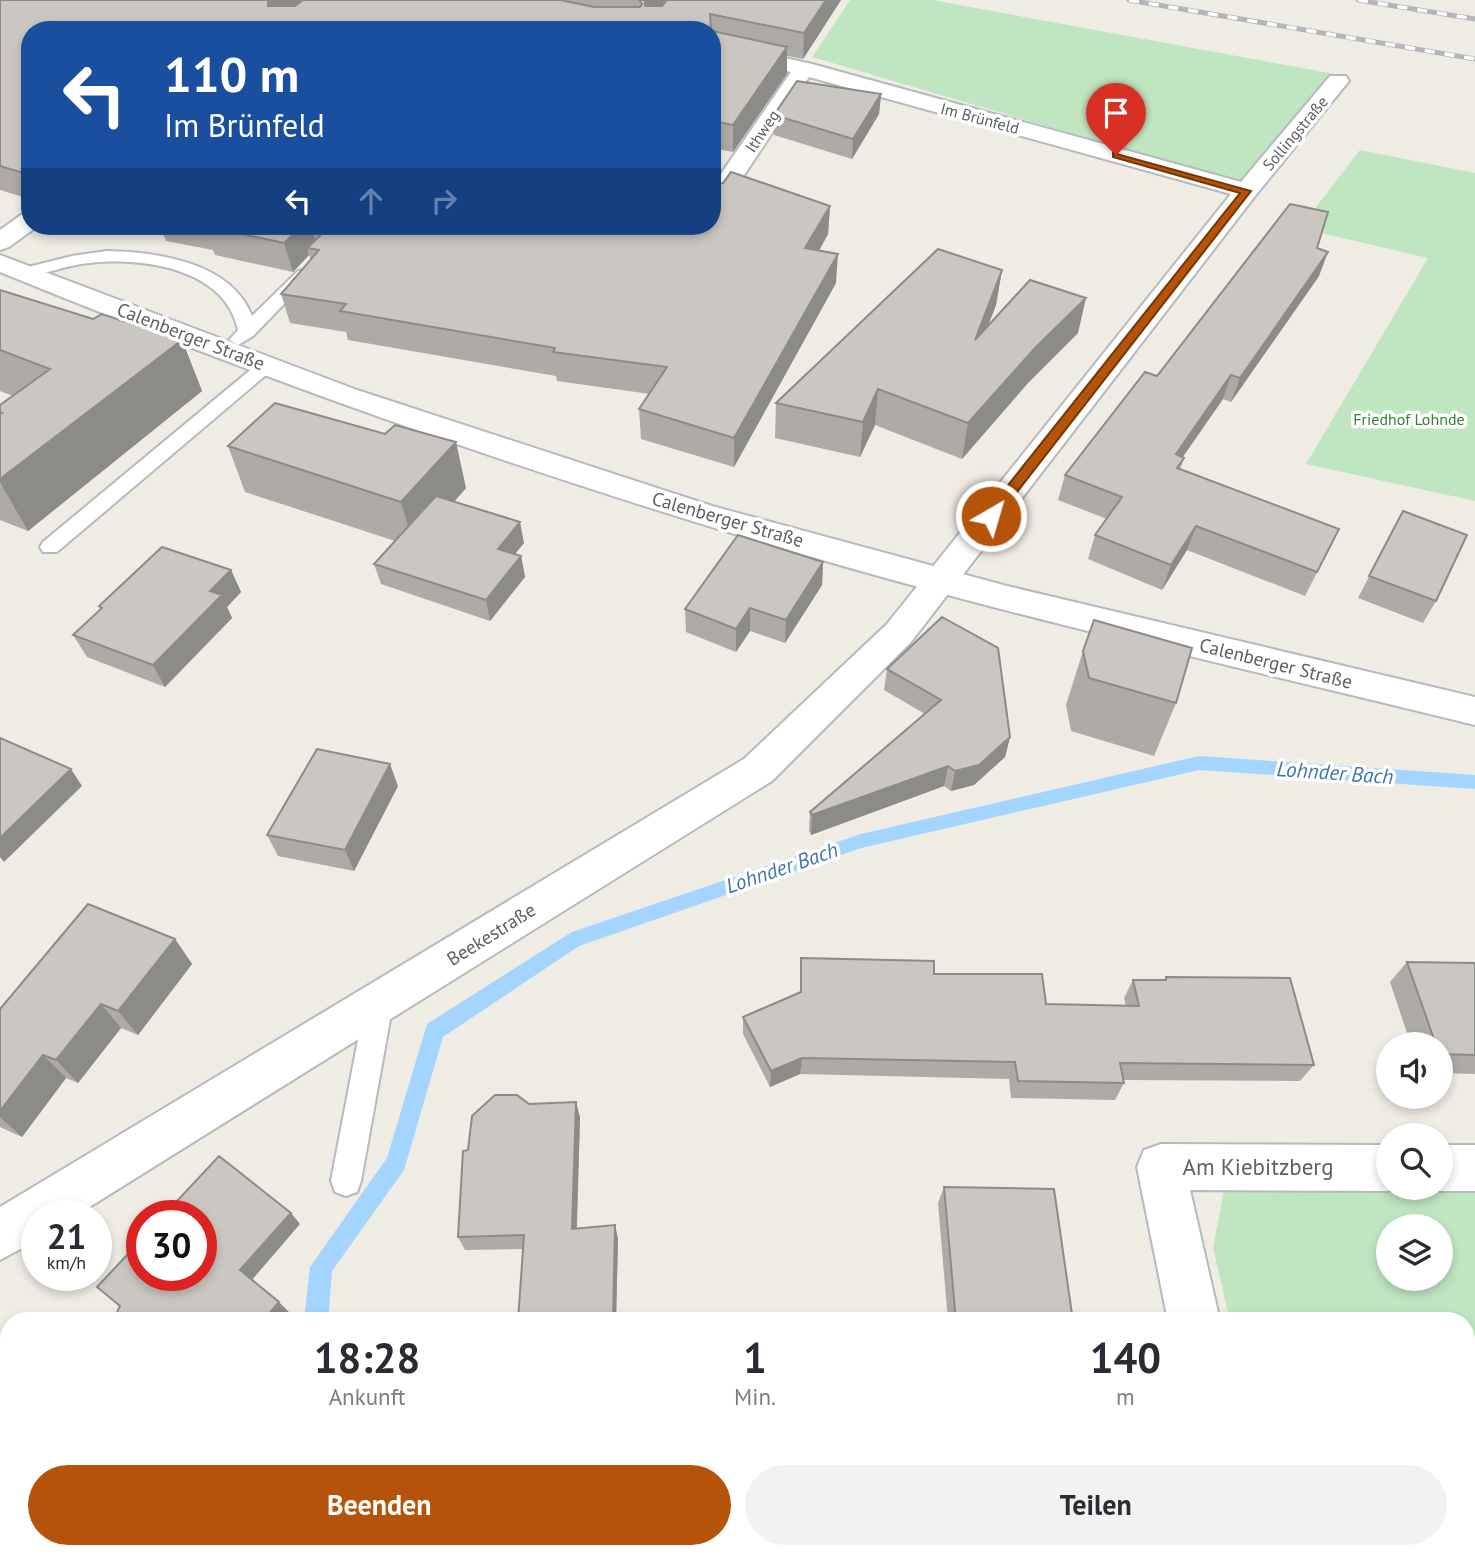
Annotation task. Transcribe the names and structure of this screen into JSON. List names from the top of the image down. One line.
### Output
{"streets":{"street":["Im Brünfeld","Ithweg","Sollingstraße","Calenberger Straße","Beekestraße","Am Kiebitzberg"]},"crossings":[["Im Brünfeld","Ithweg"],["Im Brünfeld","Sollingstraße"],["Sollingstraße","Calenberger Straße"],["Sollingstraße","Beekestraße"],["Calenberger Straße","Beekestraße"]],"water":["Lohnder Bach"],"parks":["Friedhof Lohnde"],"page":{"turn":["110 m","Im Brünfeld"],"speed":"21 km/h","limit":"30","eta":["18:28","Ankunft","1","Min.","140","m"],"buttons":["Beenden","Teilen"]}}
